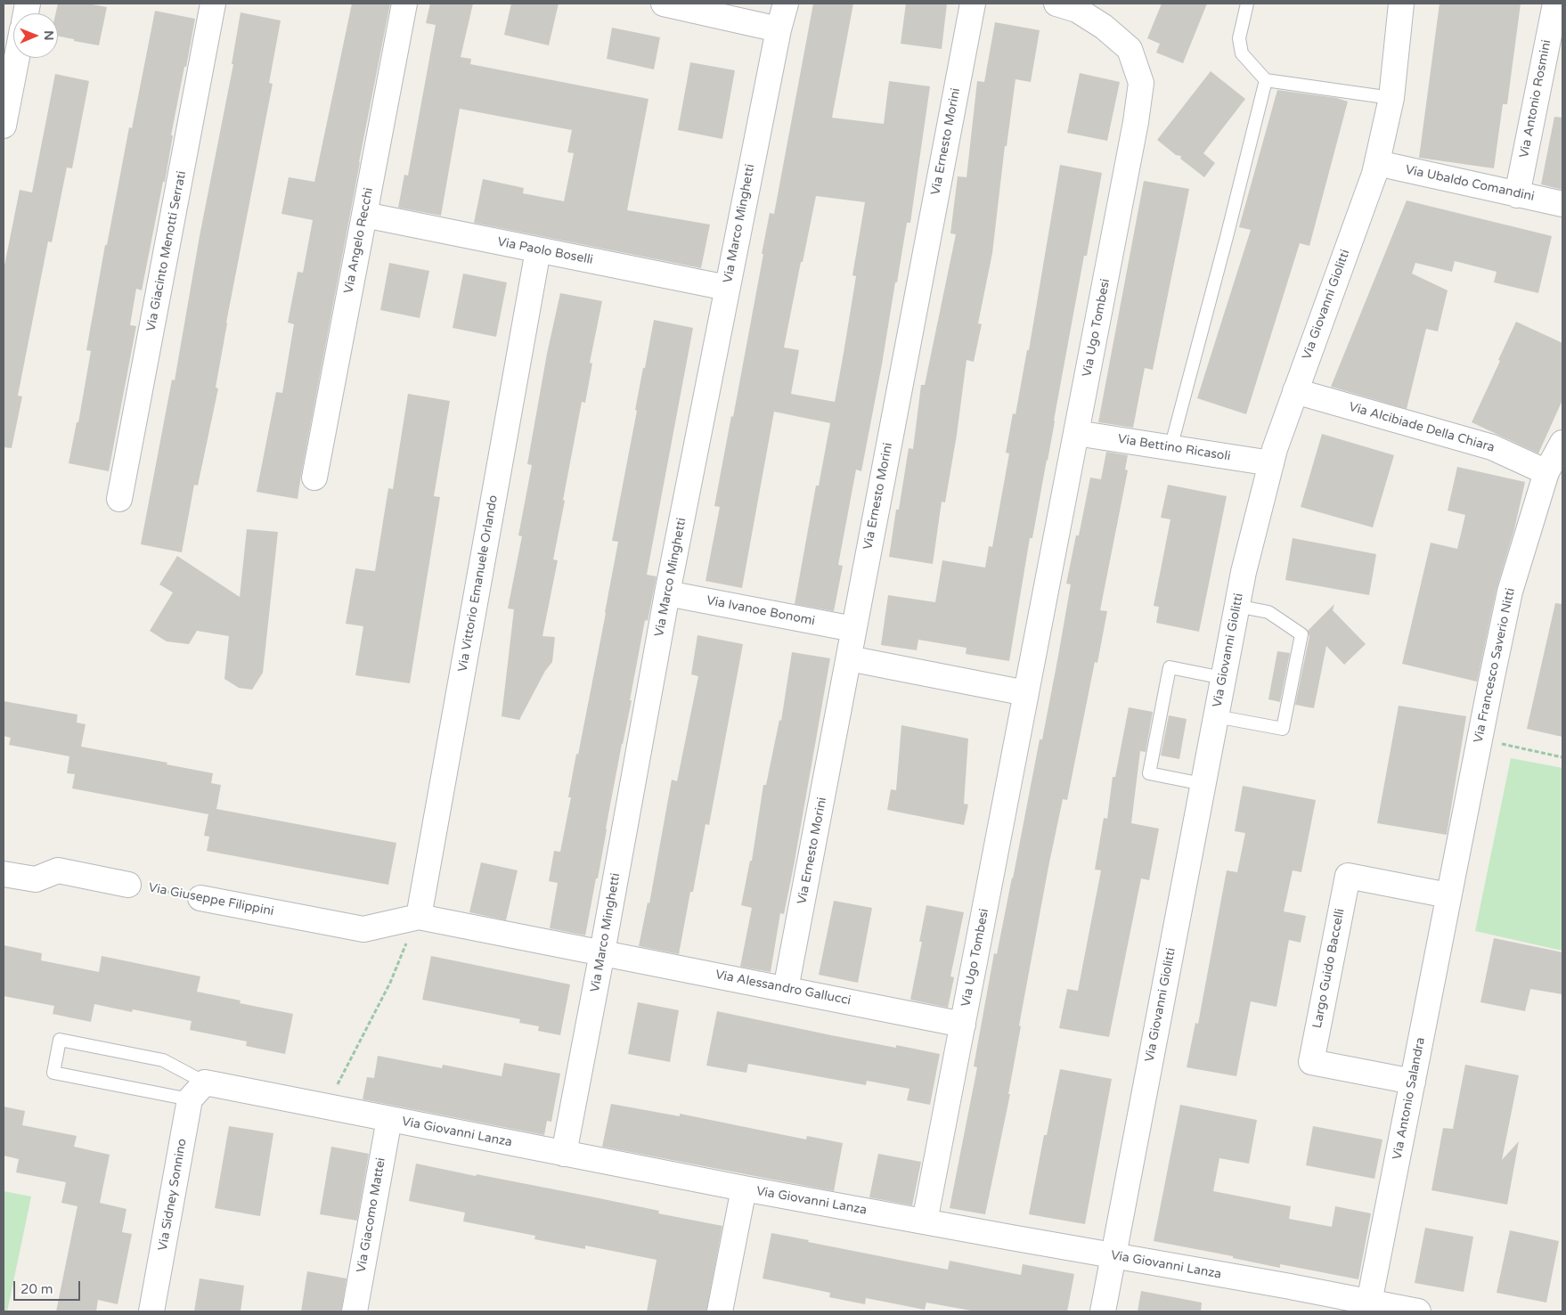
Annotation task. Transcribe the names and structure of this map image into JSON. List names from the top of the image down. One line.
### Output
{"streets":{"street":["Via Antonio Rosmini","Via Ernesto Morini","Via Ubaldo Comandini","Via Marco Minghetti","Via Angelo Recchi","Via Giacinto Menotti Serrati","Via Paolo Boselli","Via Giovanni Giolitti","Via Ugo Tombesi","Via Alcibiade Della Chiara","Via Bettino Ricasoli","Via Vittorio Emanuele Orlando","Via Ivanoe Bonomi","Via Francesco Saverio Nitti","Via Giuseppe Filippini","Largo Guido Baccelli","Via Alessandro Gallucci","Via Antonio Salandra","Via Giovanni Lanza","Via Sidney Sonnino","Via Giacomo Mattei"]},"crossings":[["Via Antonio Rosmini","Via Ubaldo Comandini"],["Via Ernesto Morini","Via Ivanoe Bonomi"],["Via Ernesto Morini","Via Alessandro Gallucci"],["Via Ubaldo Comandini","Via Giovanni Giolitti"],["Via Marco Minghetti","Via Paolo Boselli"],["Via Marco Minghetti","Via Ivanoe Bonomi"],["Via Marco Minghetti","Via Alessandro Gallucci"],["Via Marco Minghetti","Via Giovanni Lanza"],["Via Angelo Recchi","Via Paolo Boselli"],["Via Paolo Boselli","Via Vittorio Emanuele Orlando"],["Via Giovanni Giolitti","Via Alcibiade Della Chiara"],["Via Giovanni Giolitti","Via Bettino Ricasoli"],["Via Giovanni Giolitti","Via Giovanni Lanza"],["Via Ugo Tombesi","Via Bettino Ricasoli"],["Via Ugo Tombesi","Via Alessandro Gallucci"],["Via Ugo Tombesi","Via Giovanni Lanza"],["Via Alcibiade Della Chiara","Via Francesco Saverio Nitti"],["Via Vittorio Emanuele Orlando","Via Giuseppe Filippini"],["Via Vittorio Emanuele Orlando","Via Alessandro Gallucci"],["Via Francesco Saverio Nitti","Largo Guido Baccelli"],["Via Francesco Saverio Nitti","Via Antonio Salandra"],["Via Giuseppe Filippini","Via Alessandro Gallucci"],["Largo Guido Baccelli","Via Antonio Salandra"],["Via Antonio Salandra","Via Giovanni Lanza"],["Via Giovanni Lanza","Via Sidney Sonnino"],["Via Giovanni Lanza","Via Giacomo Mattei"]],"scale_bar":"20 m","north":"right"}
